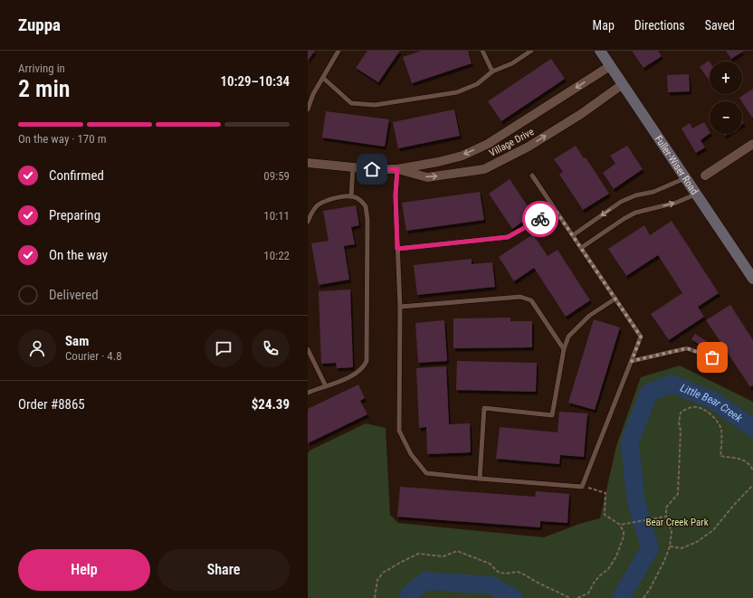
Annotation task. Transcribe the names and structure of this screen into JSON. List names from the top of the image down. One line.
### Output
{"streets":{"street":["Village Drive","Fuller-Wiser Road"]},"crossings":[["Village Drive","Fuller-Wiser Road"]],"water":["Little Bear Creek"],"parks":["Bear Creek Park"],"page":{"header":"Zuppa","nav":["Map","Directions","Saved"],"heading":["2 min","Arriving in","10:29–10:34"],"panel":["Sam","Courier · 4.8","Order #8865","$24.39"],"map_buttons":["+","−"],"bar":"On the way · 170 m","list":[["Confirmed","09:59"],["Preparing","10:11"],["On the way","10:22"],"Delivered"],"buttons":["Help","Share"]}}
